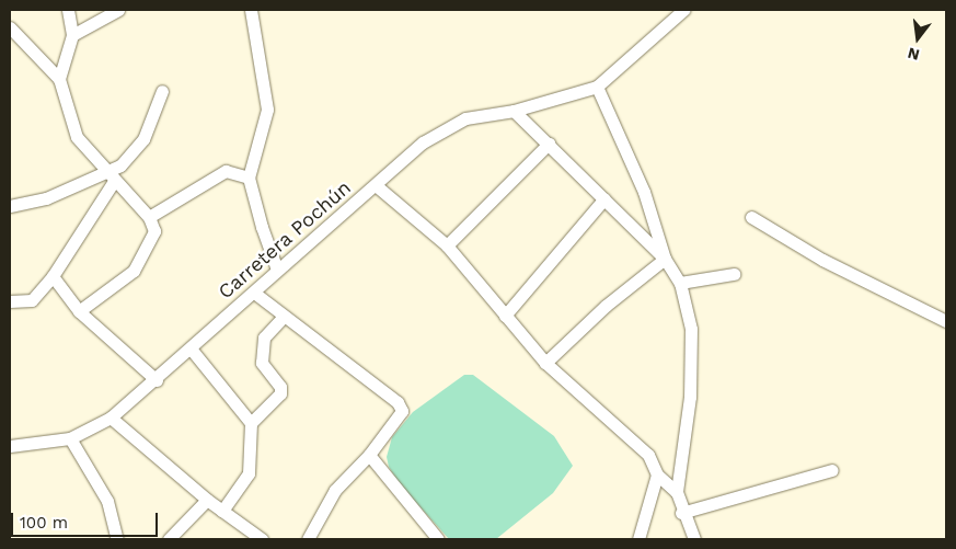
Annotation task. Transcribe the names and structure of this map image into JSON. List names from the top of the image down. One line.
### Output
{"streets":{"street":["Carretera Pochún"]},"scale_bar":"100 m","north":"bottom"}
